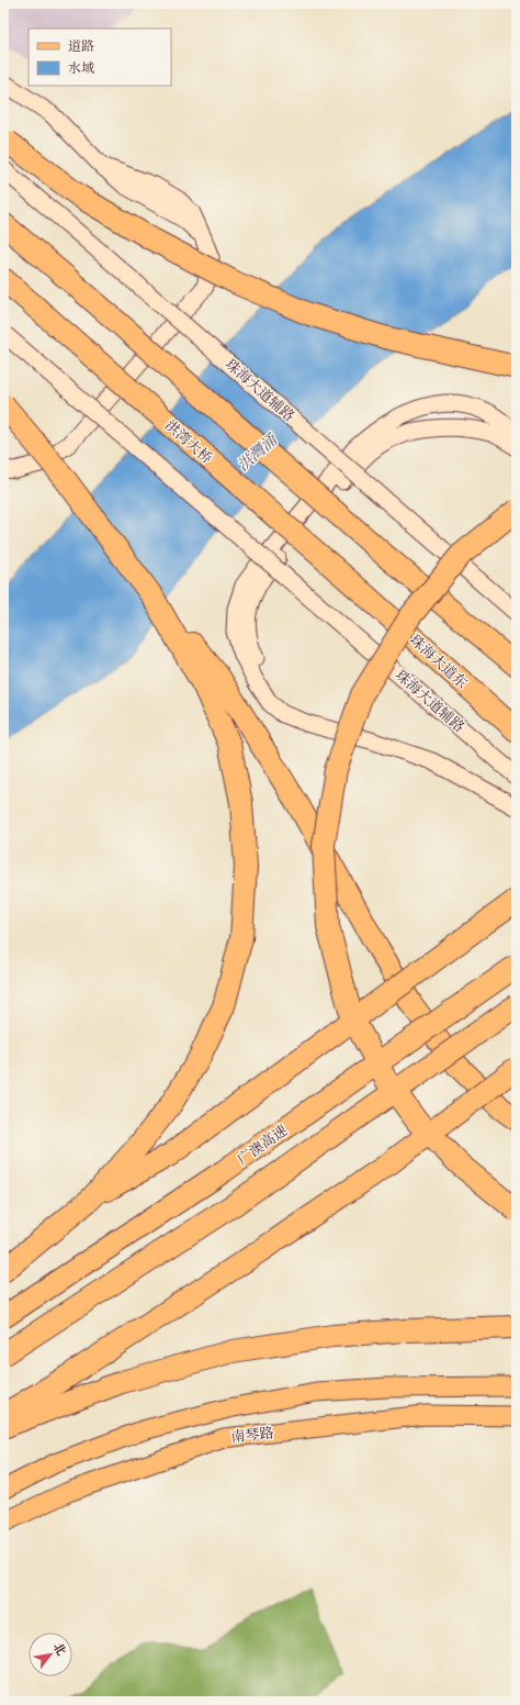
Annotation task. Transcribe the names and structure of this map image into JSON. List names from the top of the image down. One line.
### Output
{"streets":{"highway":["洪湾大桥","珠海大道东","广澳高速"],"main road":["珠海大道辅路","南琴路"]},"crossings":[["洪湾大桥","珠海大道东"]],"water":["洪灣涌"],"legend":["道路","水域"],"north":"top right"}
